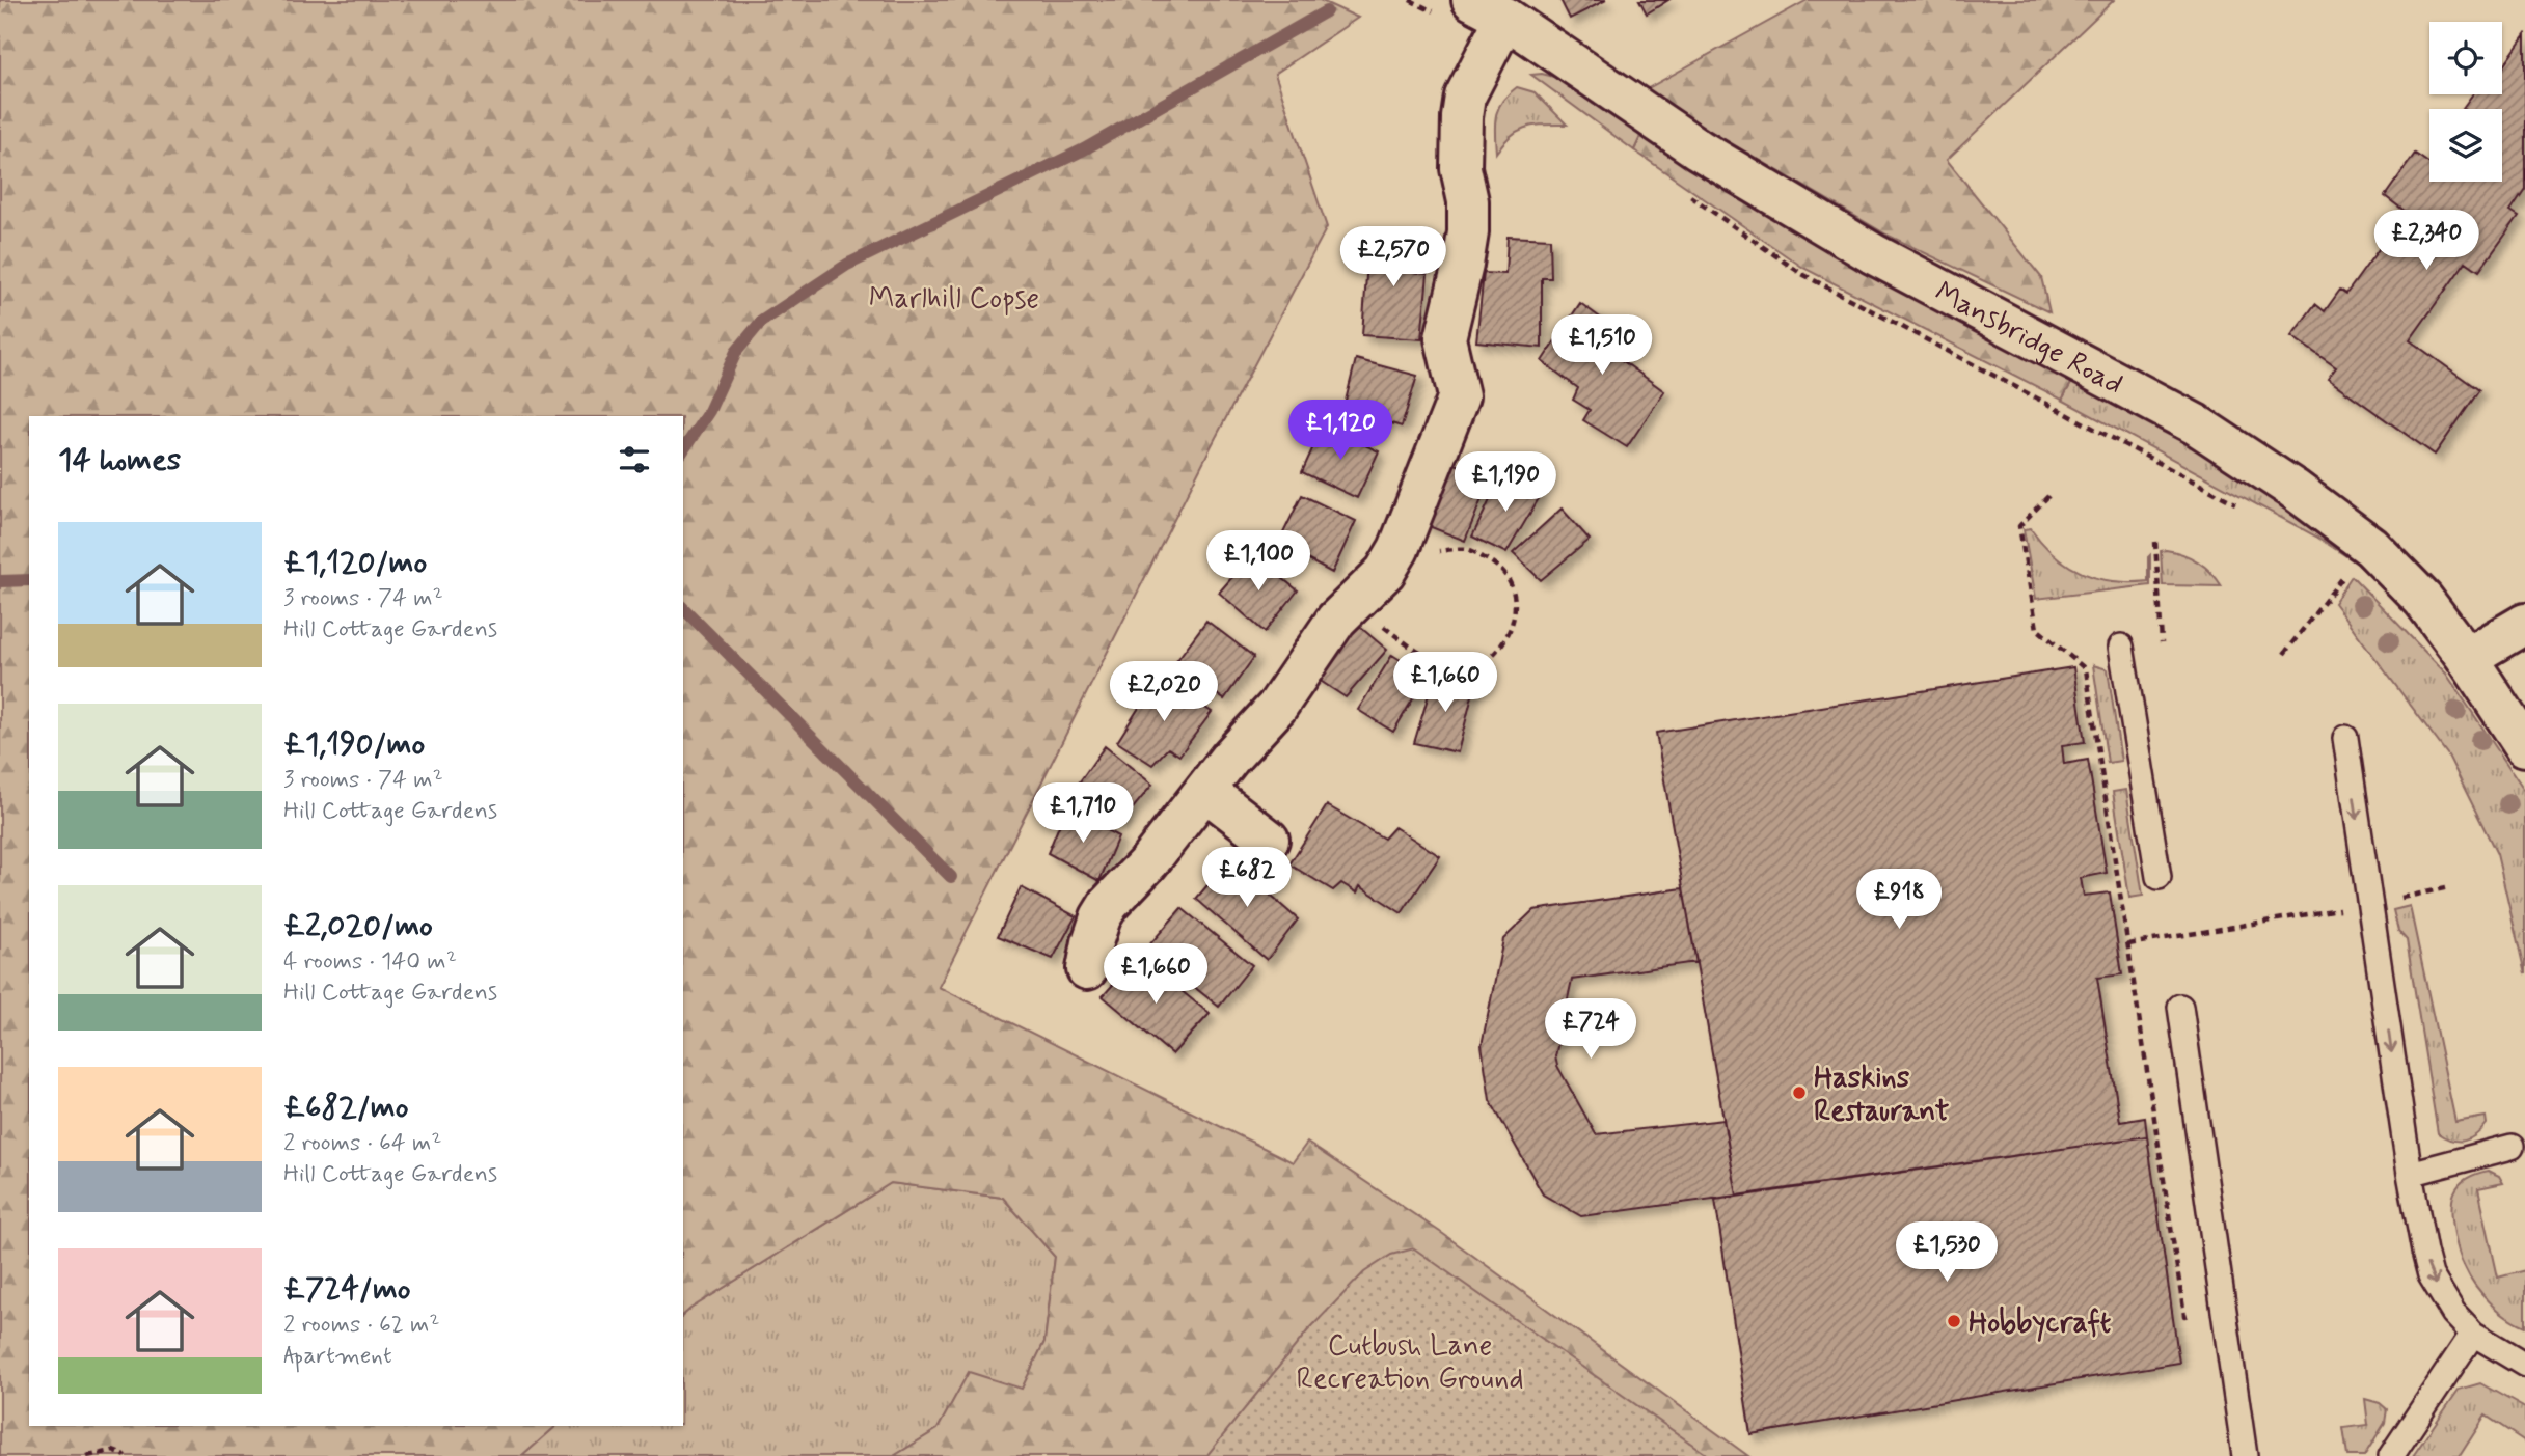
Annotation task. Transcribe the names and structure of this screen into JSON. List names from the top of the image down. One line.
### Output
{"streets":{"main road":["Mansbridge Road"]},"parks":["Marlhill Copse","Cutbush Lane Recreation Ground"],"places":["Haskins Restaurant","Hobbycraft"],"page":{"price":["£2,340","£2,570","£1,510","£1,120","£1,190","£1,100","£1,660","£2,020","£1,710","£682","£918","£1,660","£724","£1,530"],"heading":"14 homes","list":[{"name":"£1,120/mo","note":"3 rooms · 74 m² · Hill Cottage Gardens"},{"name":"£1,190/mo","note":"3 rooms · 74 m² · Hill Cottage Gardens"},{"name":"£2,020/mo","note":"4 rooms · 140 m² · Hill Cottage Gardens"},{"name":"£682/mo","note":"2 rooms · 64 m² · Hill Cottage Gardens"},{"name":"£724/mo","note":"2 rooms · 62 m² · Apartment"}]}}
